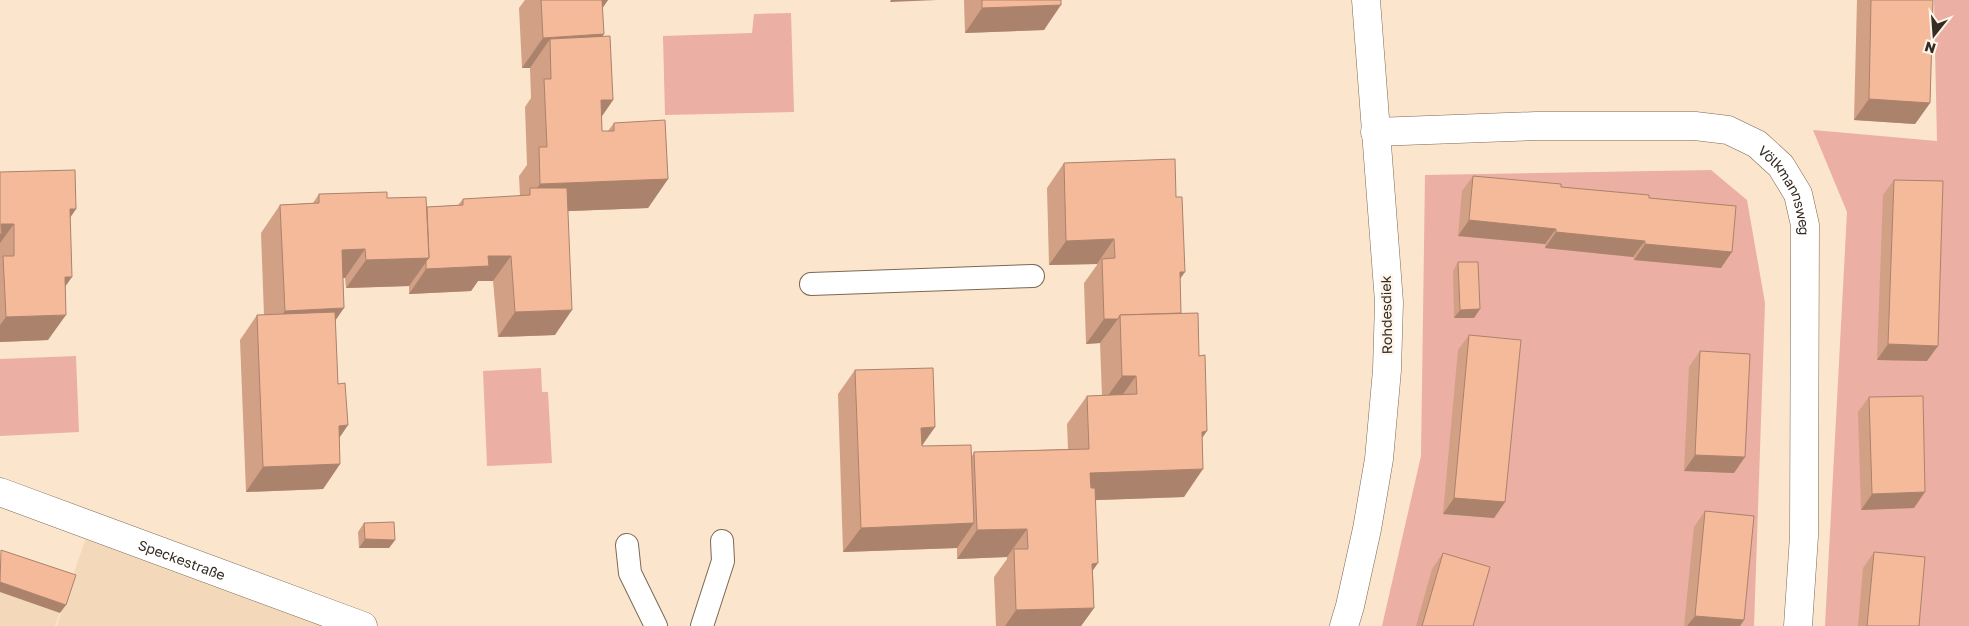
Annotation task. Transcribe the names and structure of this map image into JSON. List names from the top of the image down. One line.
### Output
{"streets":{"street":["Völkmannsweg","Rohdesdiek","Speckestraße"]},"crossings":[["Völkmannsweg","Rohdesdiek"]],"north":"bottom"}
